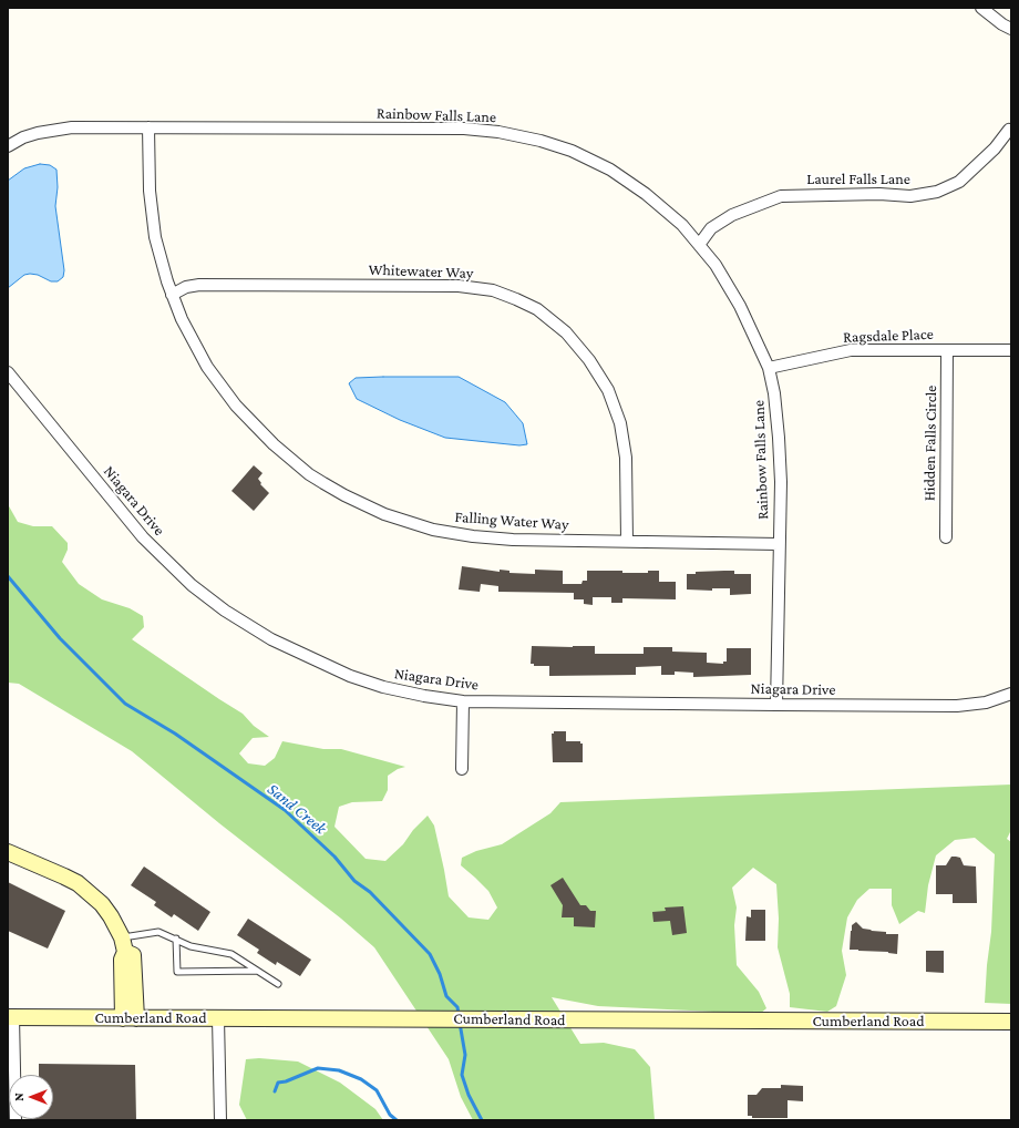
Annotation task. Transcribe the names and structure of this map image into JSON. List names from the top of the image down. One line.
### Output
{"streets":{"main road":["Cumberland Road"],"street":["Rainbow Falls Lane","Laurel Falls Lane","Whitewater Way","Ragsdale Place","Hidden Falls Circle","Niagara Drive","Falling Water Way"]},"crossings":[["Rainbow Falls Lane","Laurel Falls Lane"],["Rainbow Falls Lane","Ragsdale Place"],["Rainbow Falls Lane","Niagara Drive"],["Rainbow Falls Lane","Falling Water Way"],["Whitewater Way","Falling Water Way"],["Ragsdale Place","Hidden Falls Circle"]],"water":["Sand Creek"],"north":"left"}
